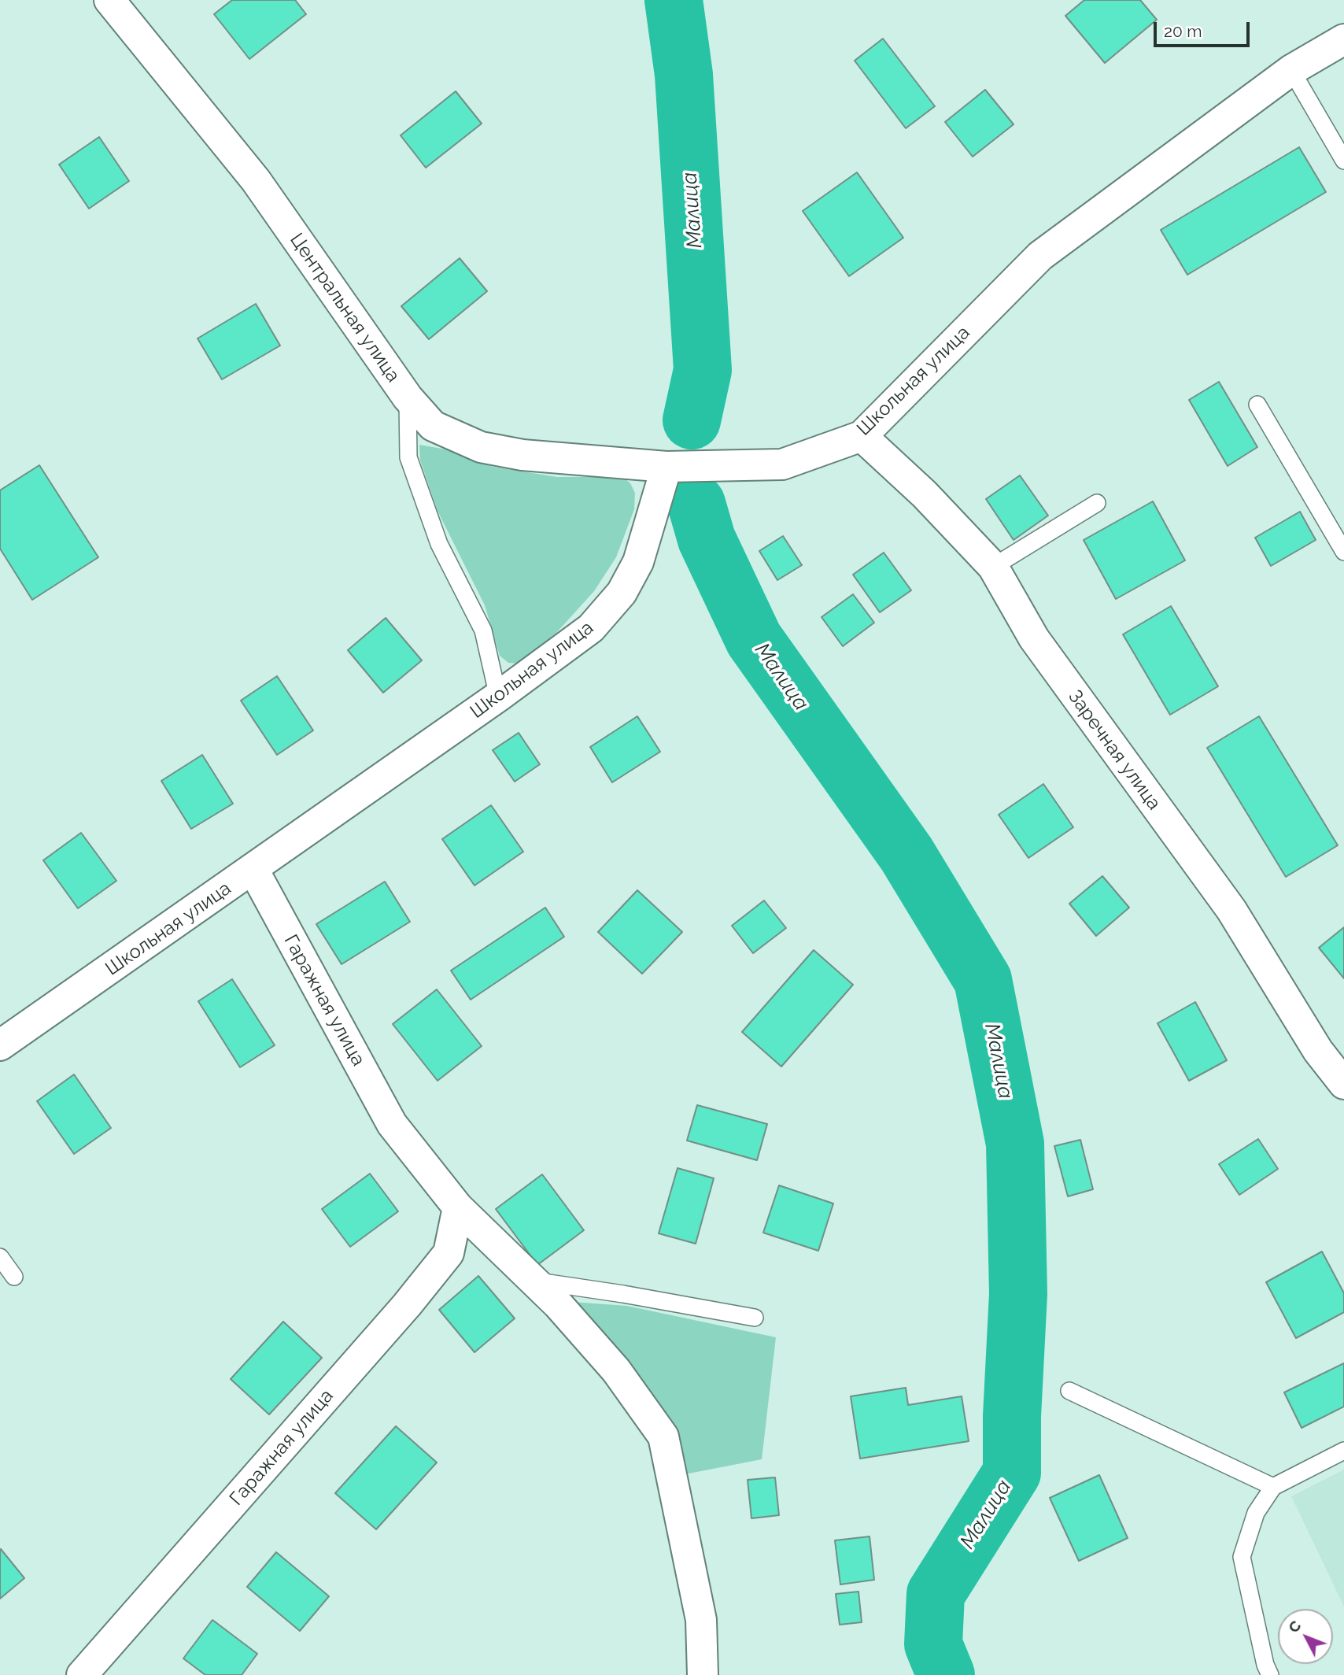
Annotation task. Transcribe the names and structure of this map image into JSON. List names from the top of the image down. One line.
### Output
{"streets":{"street":["Центральная улица","Школьная улица","Заречная улица","Гаражная улица"]},"crossings":[["Центральная улица","Школьная улица"],["Школьная улица","Заречная улица"],["Школьная улица","Гаражная улица"]],"water":["Малица"],"scale_bar":"20 m","north":"top left"}
